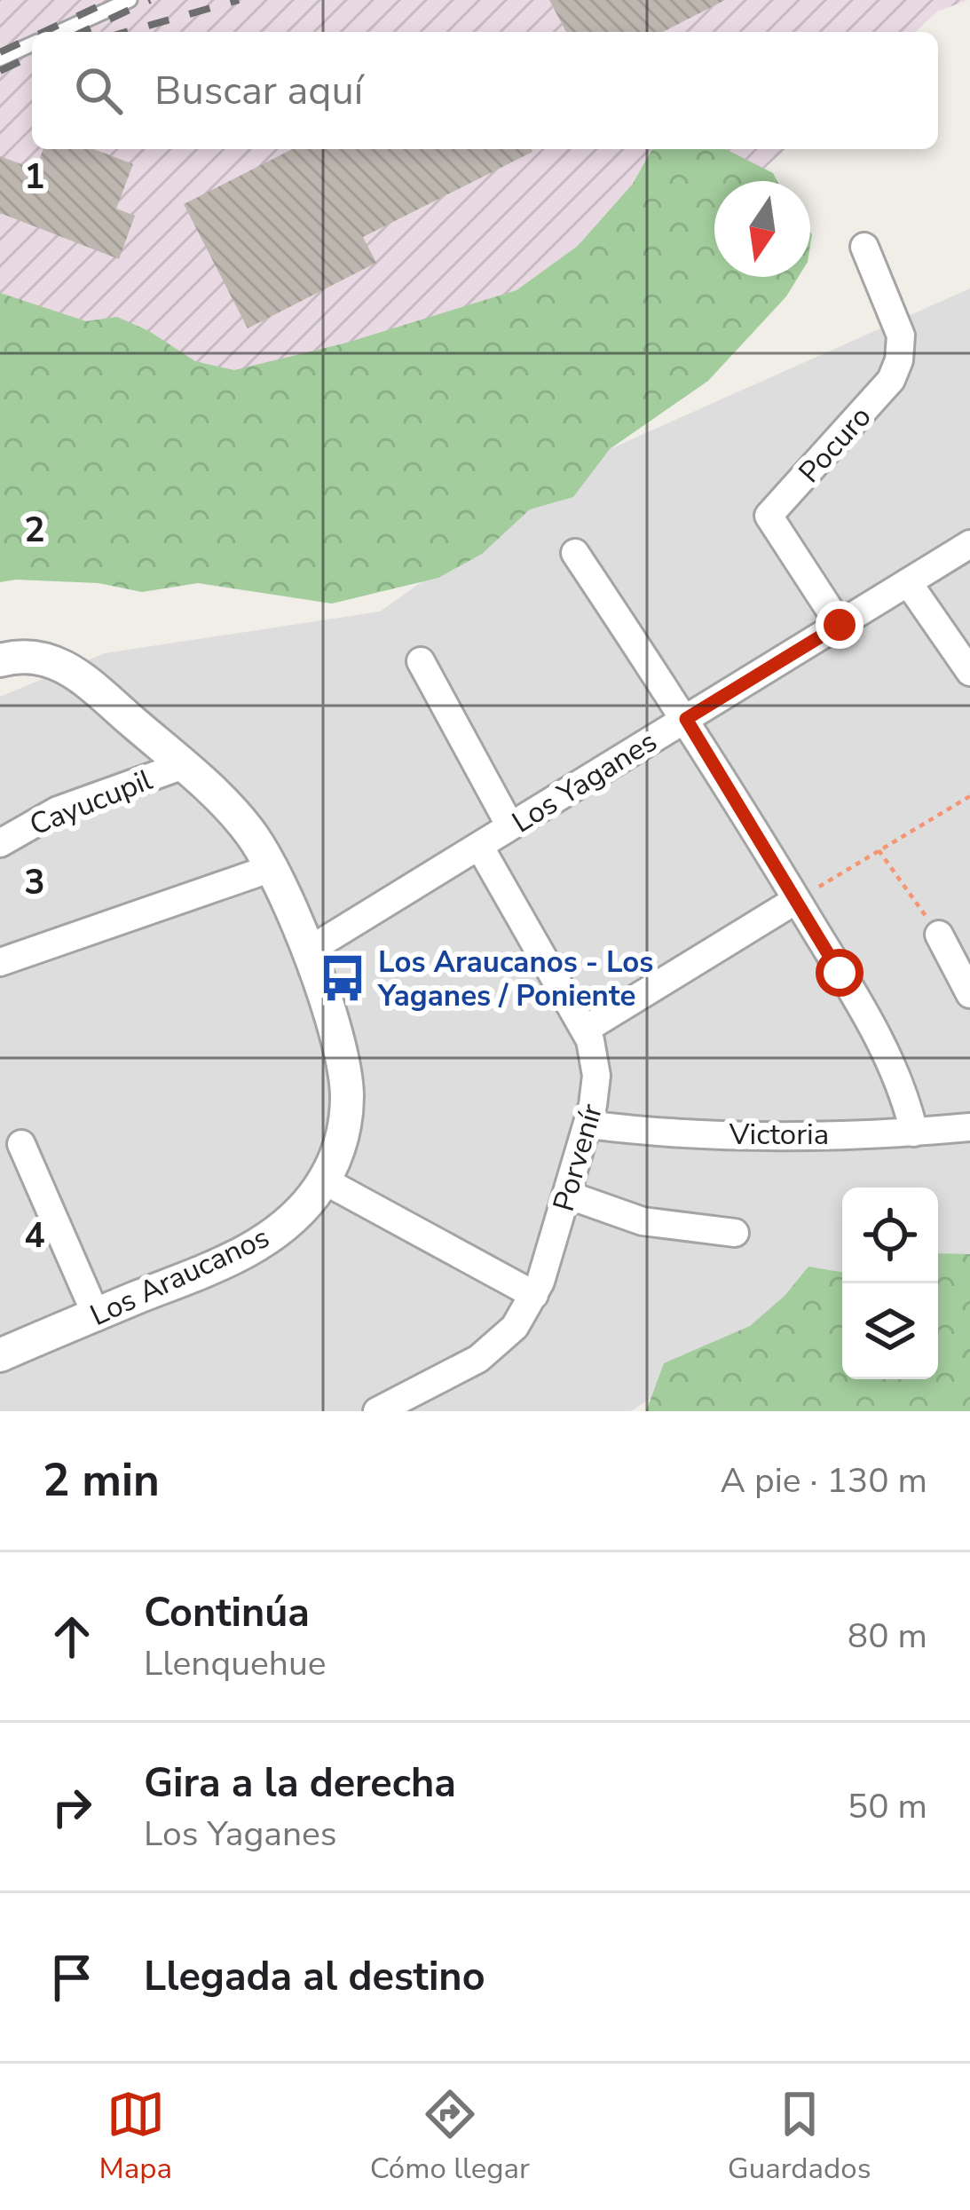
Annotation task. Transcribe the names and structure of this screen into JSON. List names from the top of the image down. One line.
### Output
{"streets":{"street":["Pocuro","Los Yaganes","Cayucupil","Victoria","Porvenír","Los Araucanos"]},"crossings":[["Pocuro","Los Yaganes"],["Los Yaganes","Porvenír"],["Los Yaganes","Los Araucanos"],["Cayucupil","Los Araucanos"],["Victoria","Porvenír"]],"places":{"bus stop":["Los Araucanos - Los Yaganes / Poniente"]},"north":"bottom","page":{"search":"Buscar aquí","heading":["2 min","A pie · 130 m"],"list":[["Continúa","Llenquehue","80 m"],["Gira a la derecha","Los Yaganes","50 m"],"Llegada al destino"],"nav":["Mapa","Cómo llegar","Guardados"]},"grid":{"rows":["1","2","3","4"]}}
